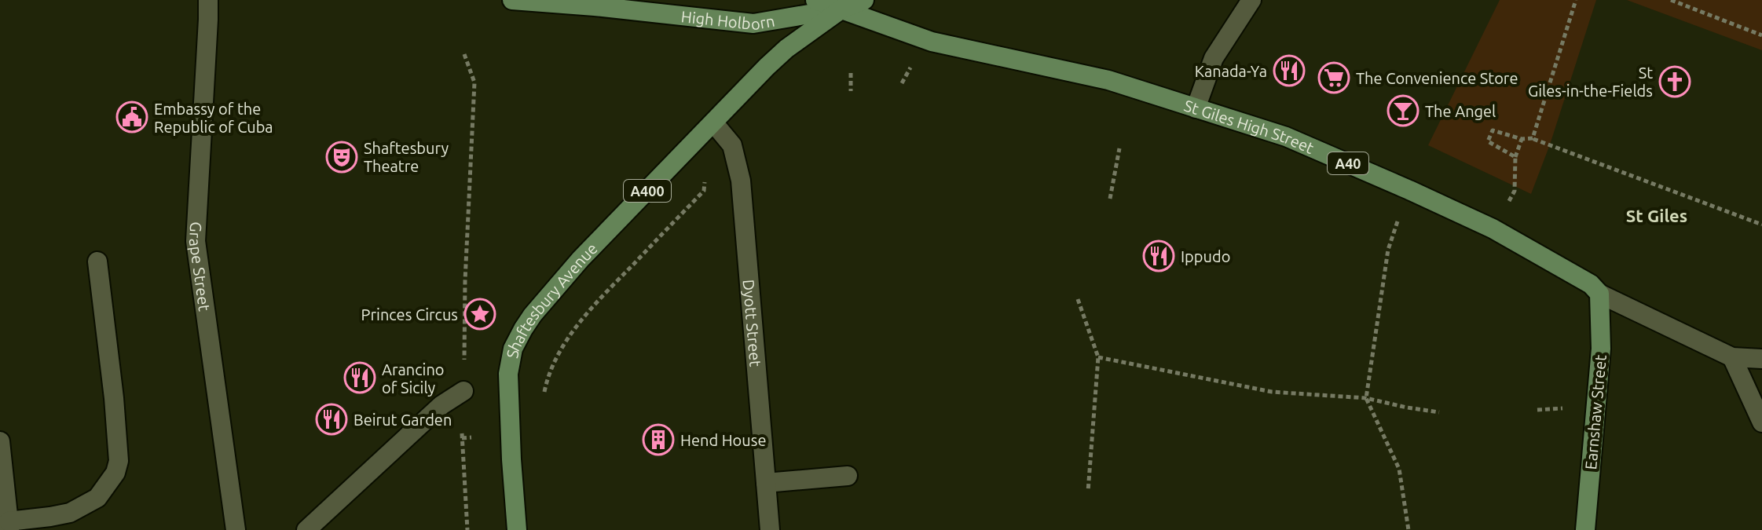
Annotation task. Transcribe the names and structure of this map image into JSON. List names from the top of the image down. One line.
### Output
{"streets":{"main road":["High Holborn","St Giles High Street","A40","A400","Shaftesbury Avenue","Earnshaw Street"],"street":["Grape Street","Dyott Street"]},"crossings":[["High Holborn","St Giles High Street"],["High Holborn","A40"],["High Holborn","Shaftesbury Avenue"],["St Giles High Street","A40"],["St Giles High Street","Shaftesbury Avenue"],["St Giles High Street","Earnshaw Street"],["A40","Shaftesbury Avenue"],["Shaftesbury Avenue","Dyott Street"]],"districts":["St Giles"],"places":{"restaurant":["Kanada-Ya","Ippudo","Arancino of Sicily","Beirut Garden"],"supermarket":["The Convenience Store"],"church":["St Giles-in-the-Fields"],"bar":["The Angel"],"public building":["Embassy of the Republic of Cuba"],"theatre":["Shaftesbury Theatre"],"place":["Princes Circus"],"building":["Hend House"]}}
